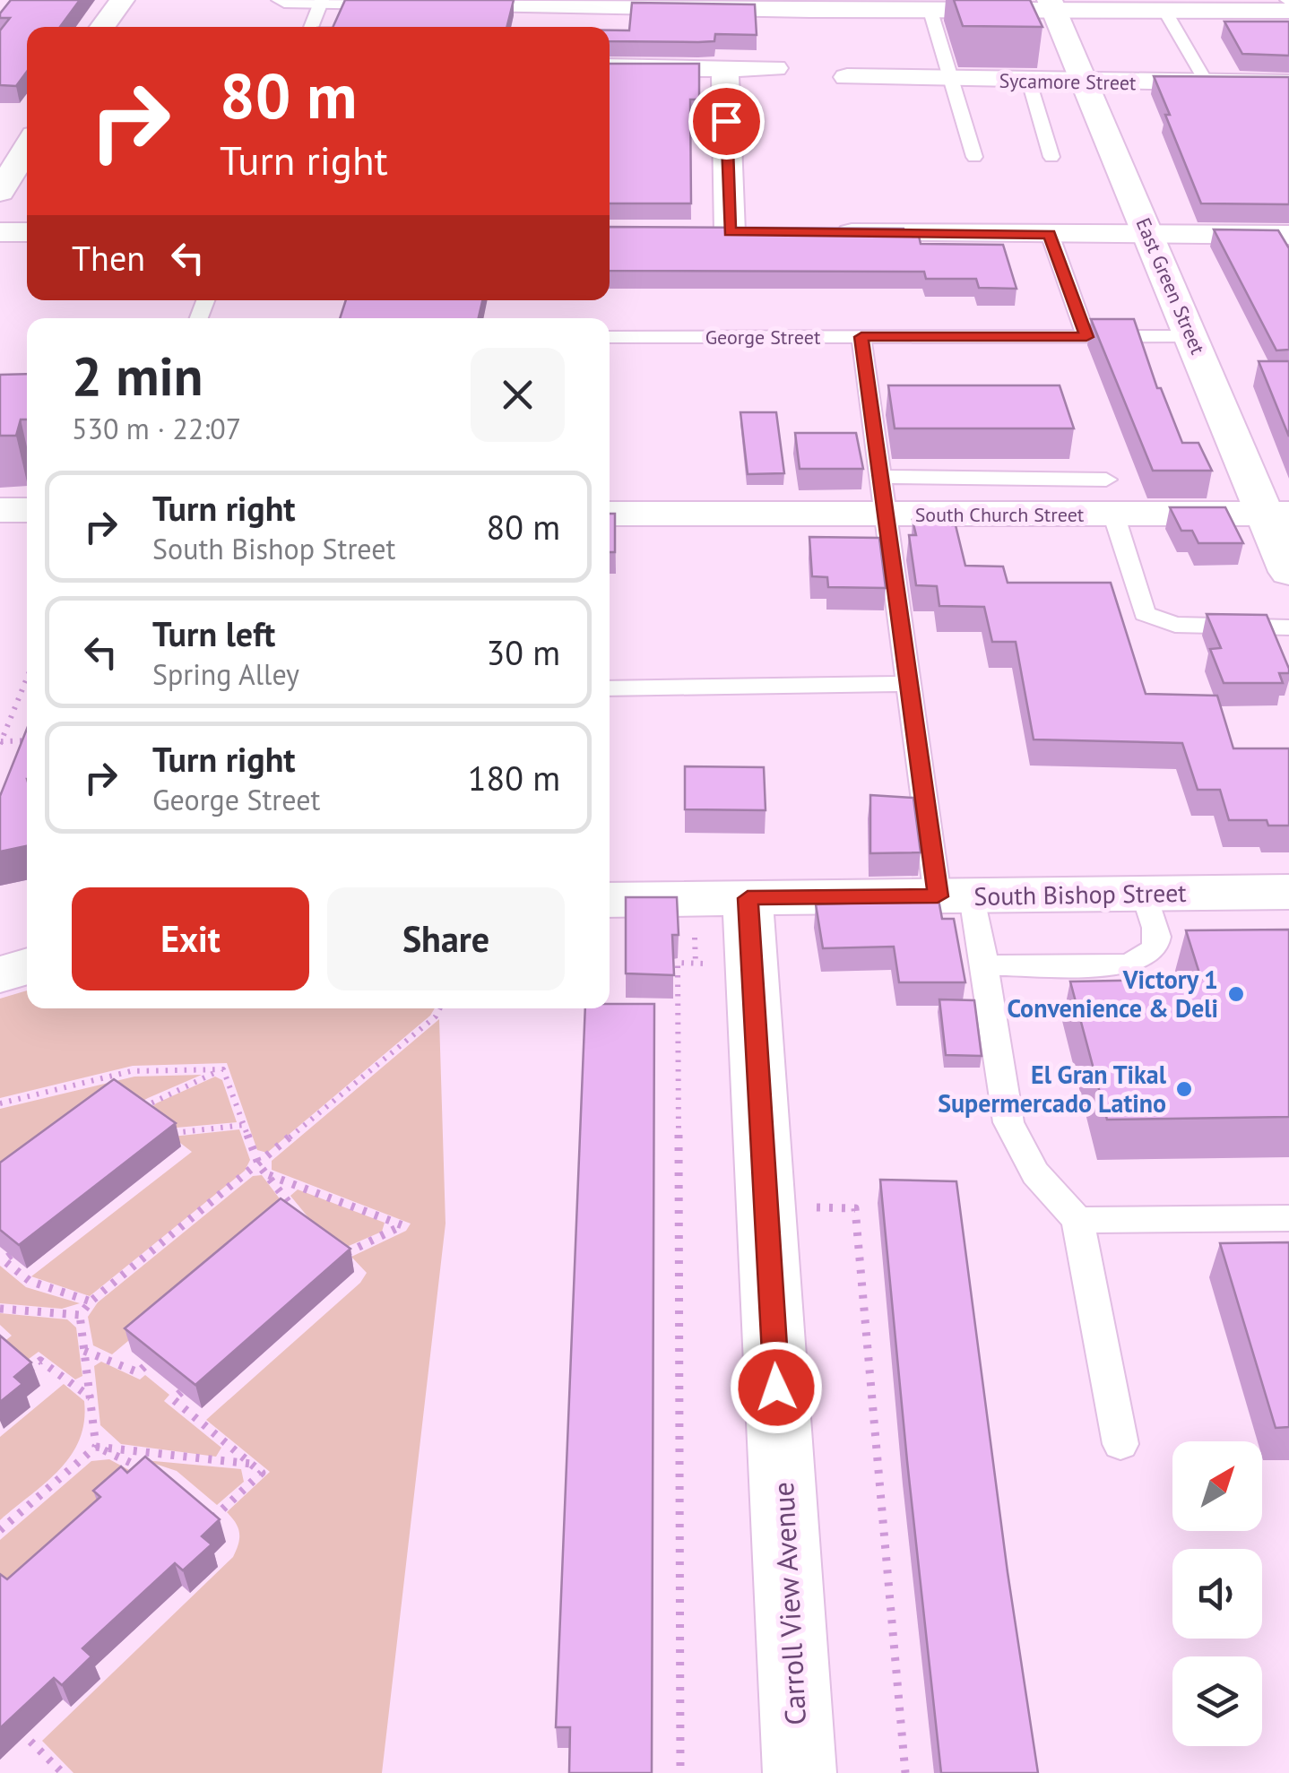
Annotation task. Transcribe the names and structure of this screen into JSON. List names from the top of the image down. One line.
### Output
{"streets":{"street":["Sycamore Street","East Green Street","South Church Street","South Bishop Street","Carroll View Avenue"],"lane":["George Street"]},"crossings":[["Sycamore Street","East Green Street"],["East Green Street","George Street"],["East Green Street","South Church Street"],["South Bishop Street","Carroll View Avenue"]],"places":["Victory 1 Convenience & Deli","El Gran Tikal Supermercado Latino"],"north":"top right","page":{"turn":["80 m","Turn right"],"then":"Then","heading":["2 min","530 m · 22:07"],"list":[{"name":"Turn right","note":"South Bishop Street","value":"80 m"},{"name":"Turn left","note":"Spring Alley","value":"30 m"},{"name":"Turn right","note":"George Street","value":"180 m"}],"buttons":["Exit","Share"]}}
